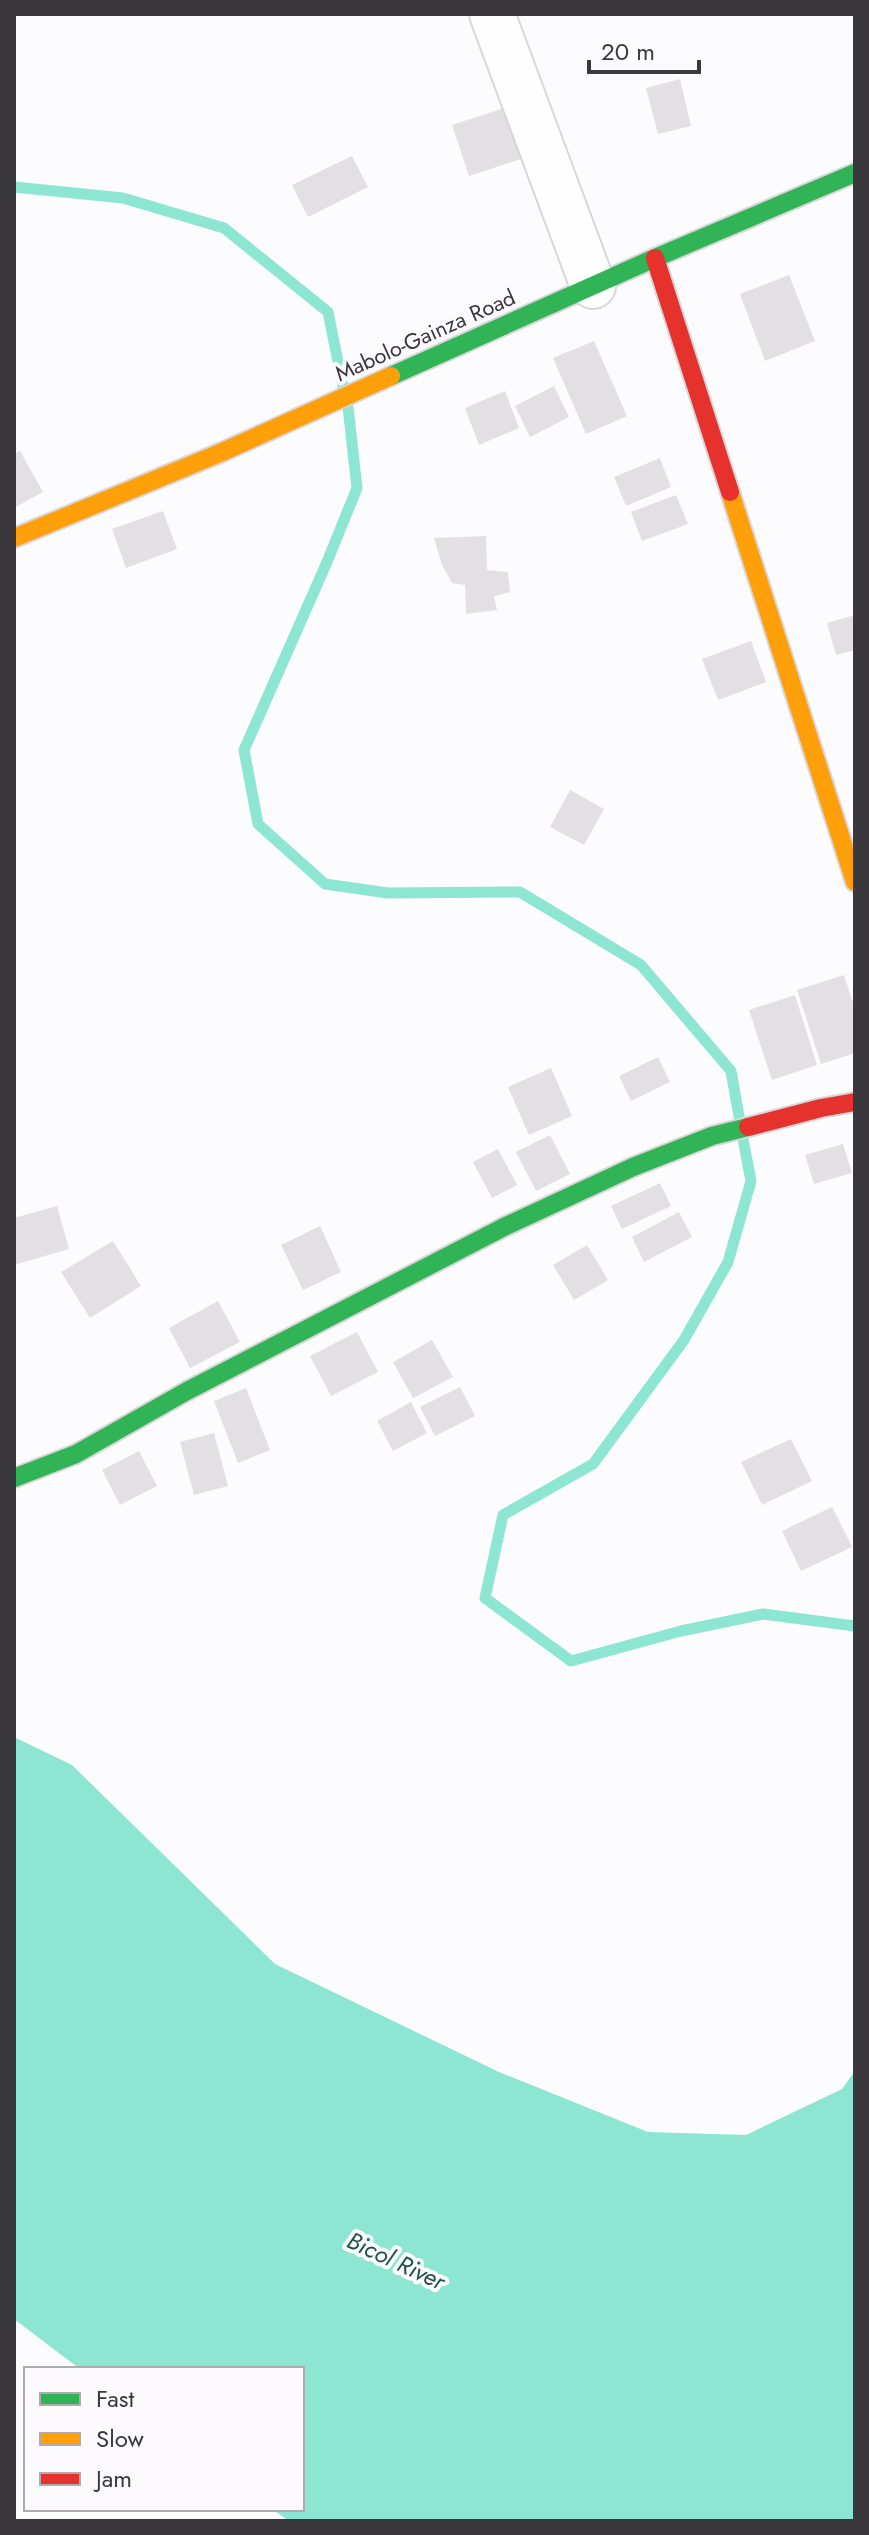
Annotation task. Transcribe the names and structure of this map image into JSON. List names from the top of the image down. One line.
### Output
{"streets":{"street":["Mabolo-Gainza Road"]},"water":["Bicol River"],"legend":["Fast","Slow","Jam"],"scale_bar":"20 m"}
